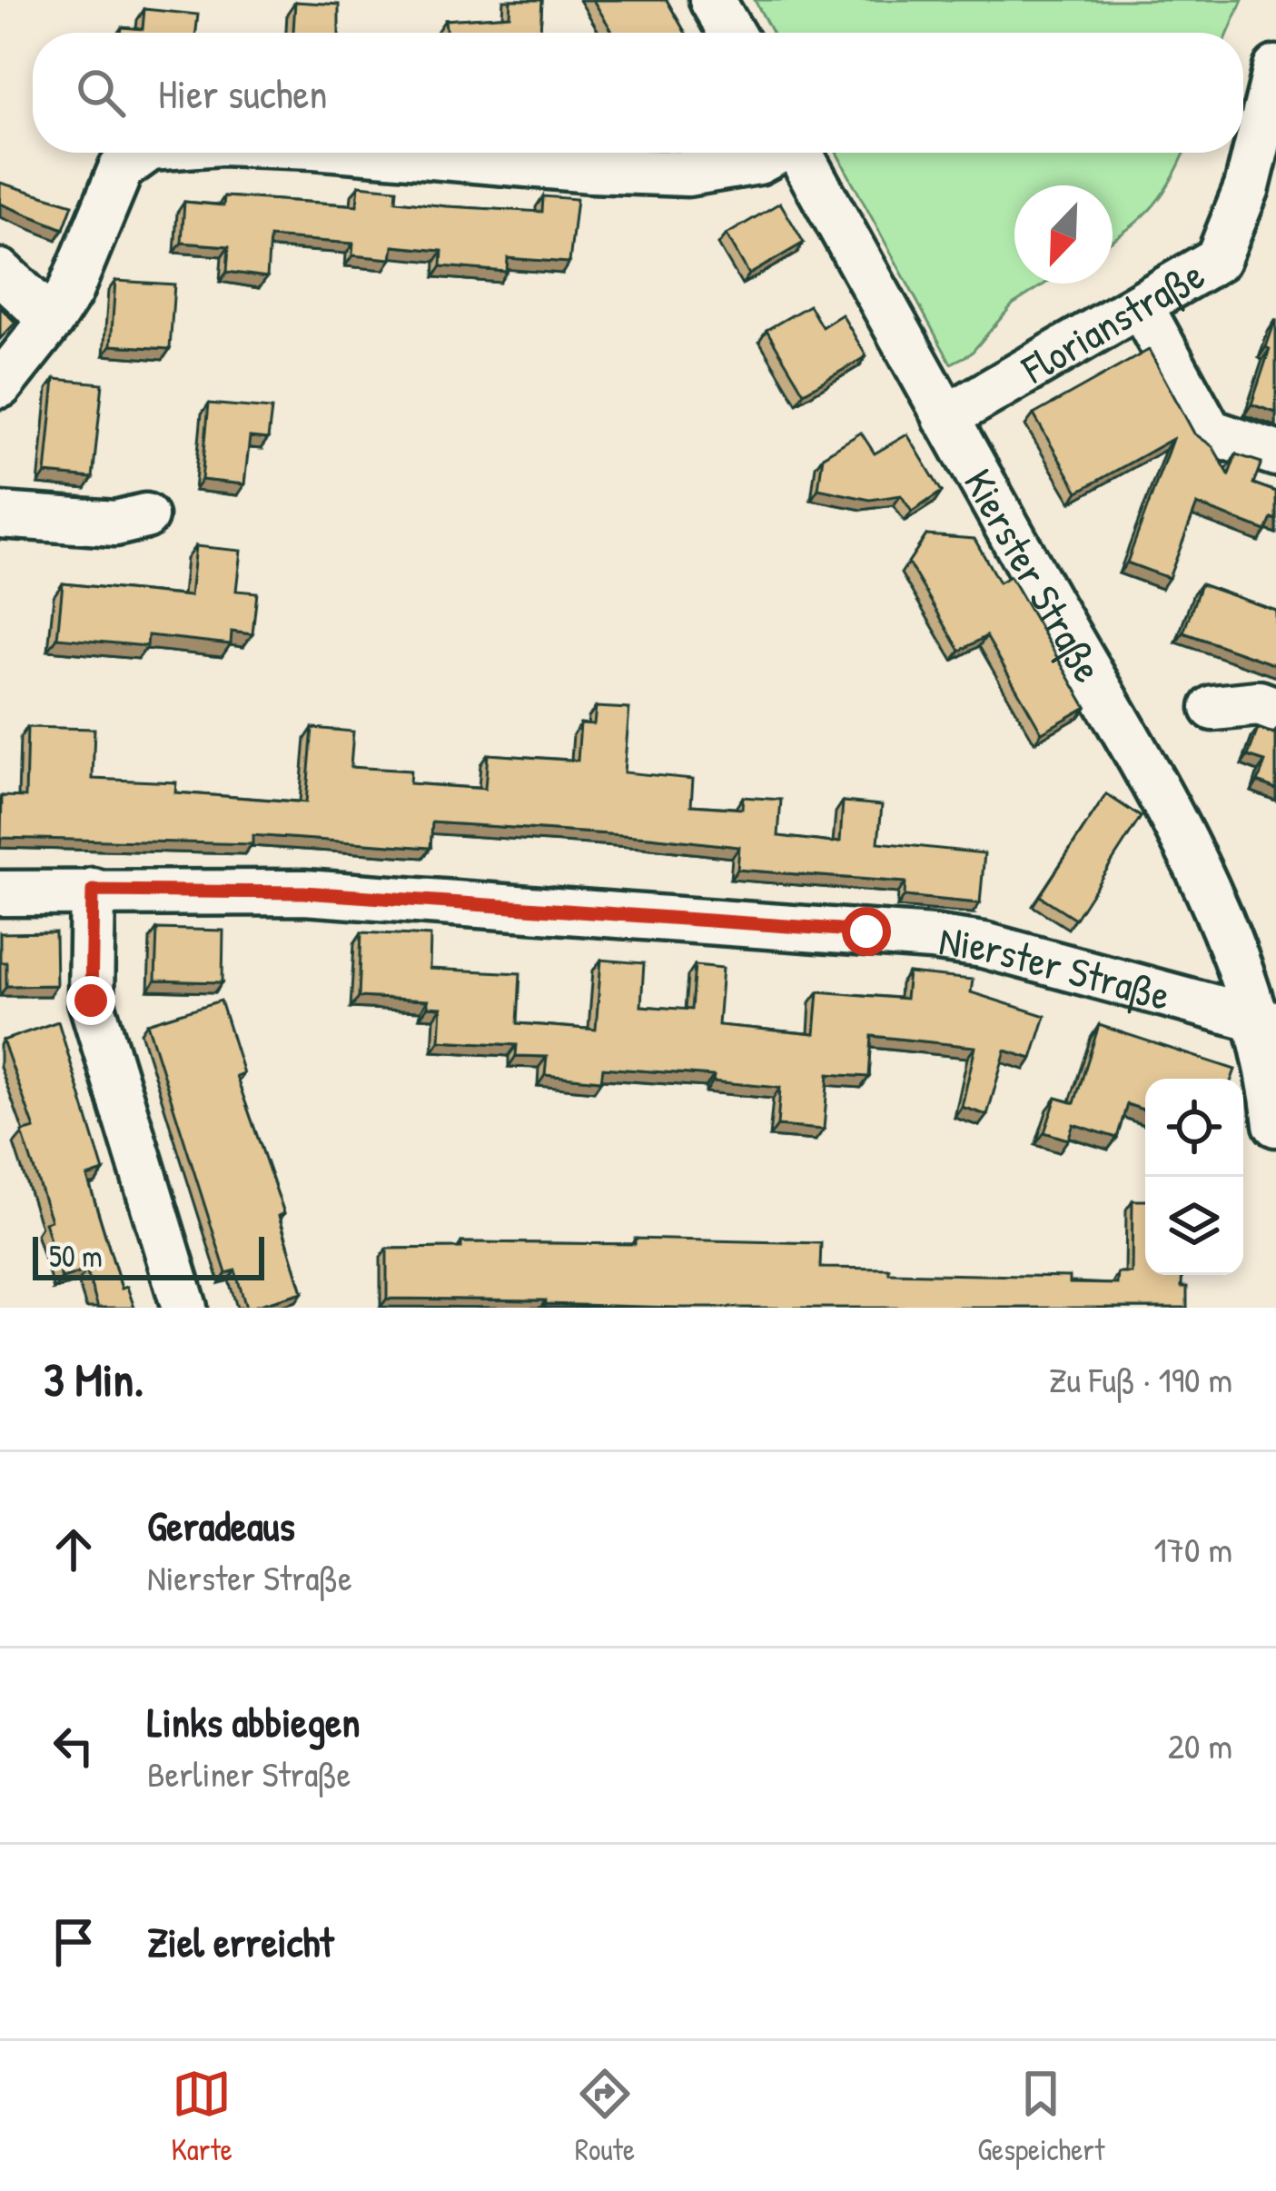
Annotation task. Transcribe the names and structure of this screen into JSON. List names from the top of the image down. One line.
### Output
{"streets":{"street":["Florianstraße","Kierster Straße","Nierster Straße"]},"crossings":[["Florianstraße","Kierster Straße"],["Kierster Straße","Nierster Straße"]],"scale_bar":"50 m","north":"bottom left","page":{"search":"Hier suchen","scale":"50 m","heading":["3 Min.","Zu Fuß · 190 m"],"list":[["Geradeaus","Nierster Straße","170 m"],["Links abbiegen","Berliner Straße","20 m"],"Ziel erreicht"],"nav":["Karte","Route","Gespeichert"]}}
